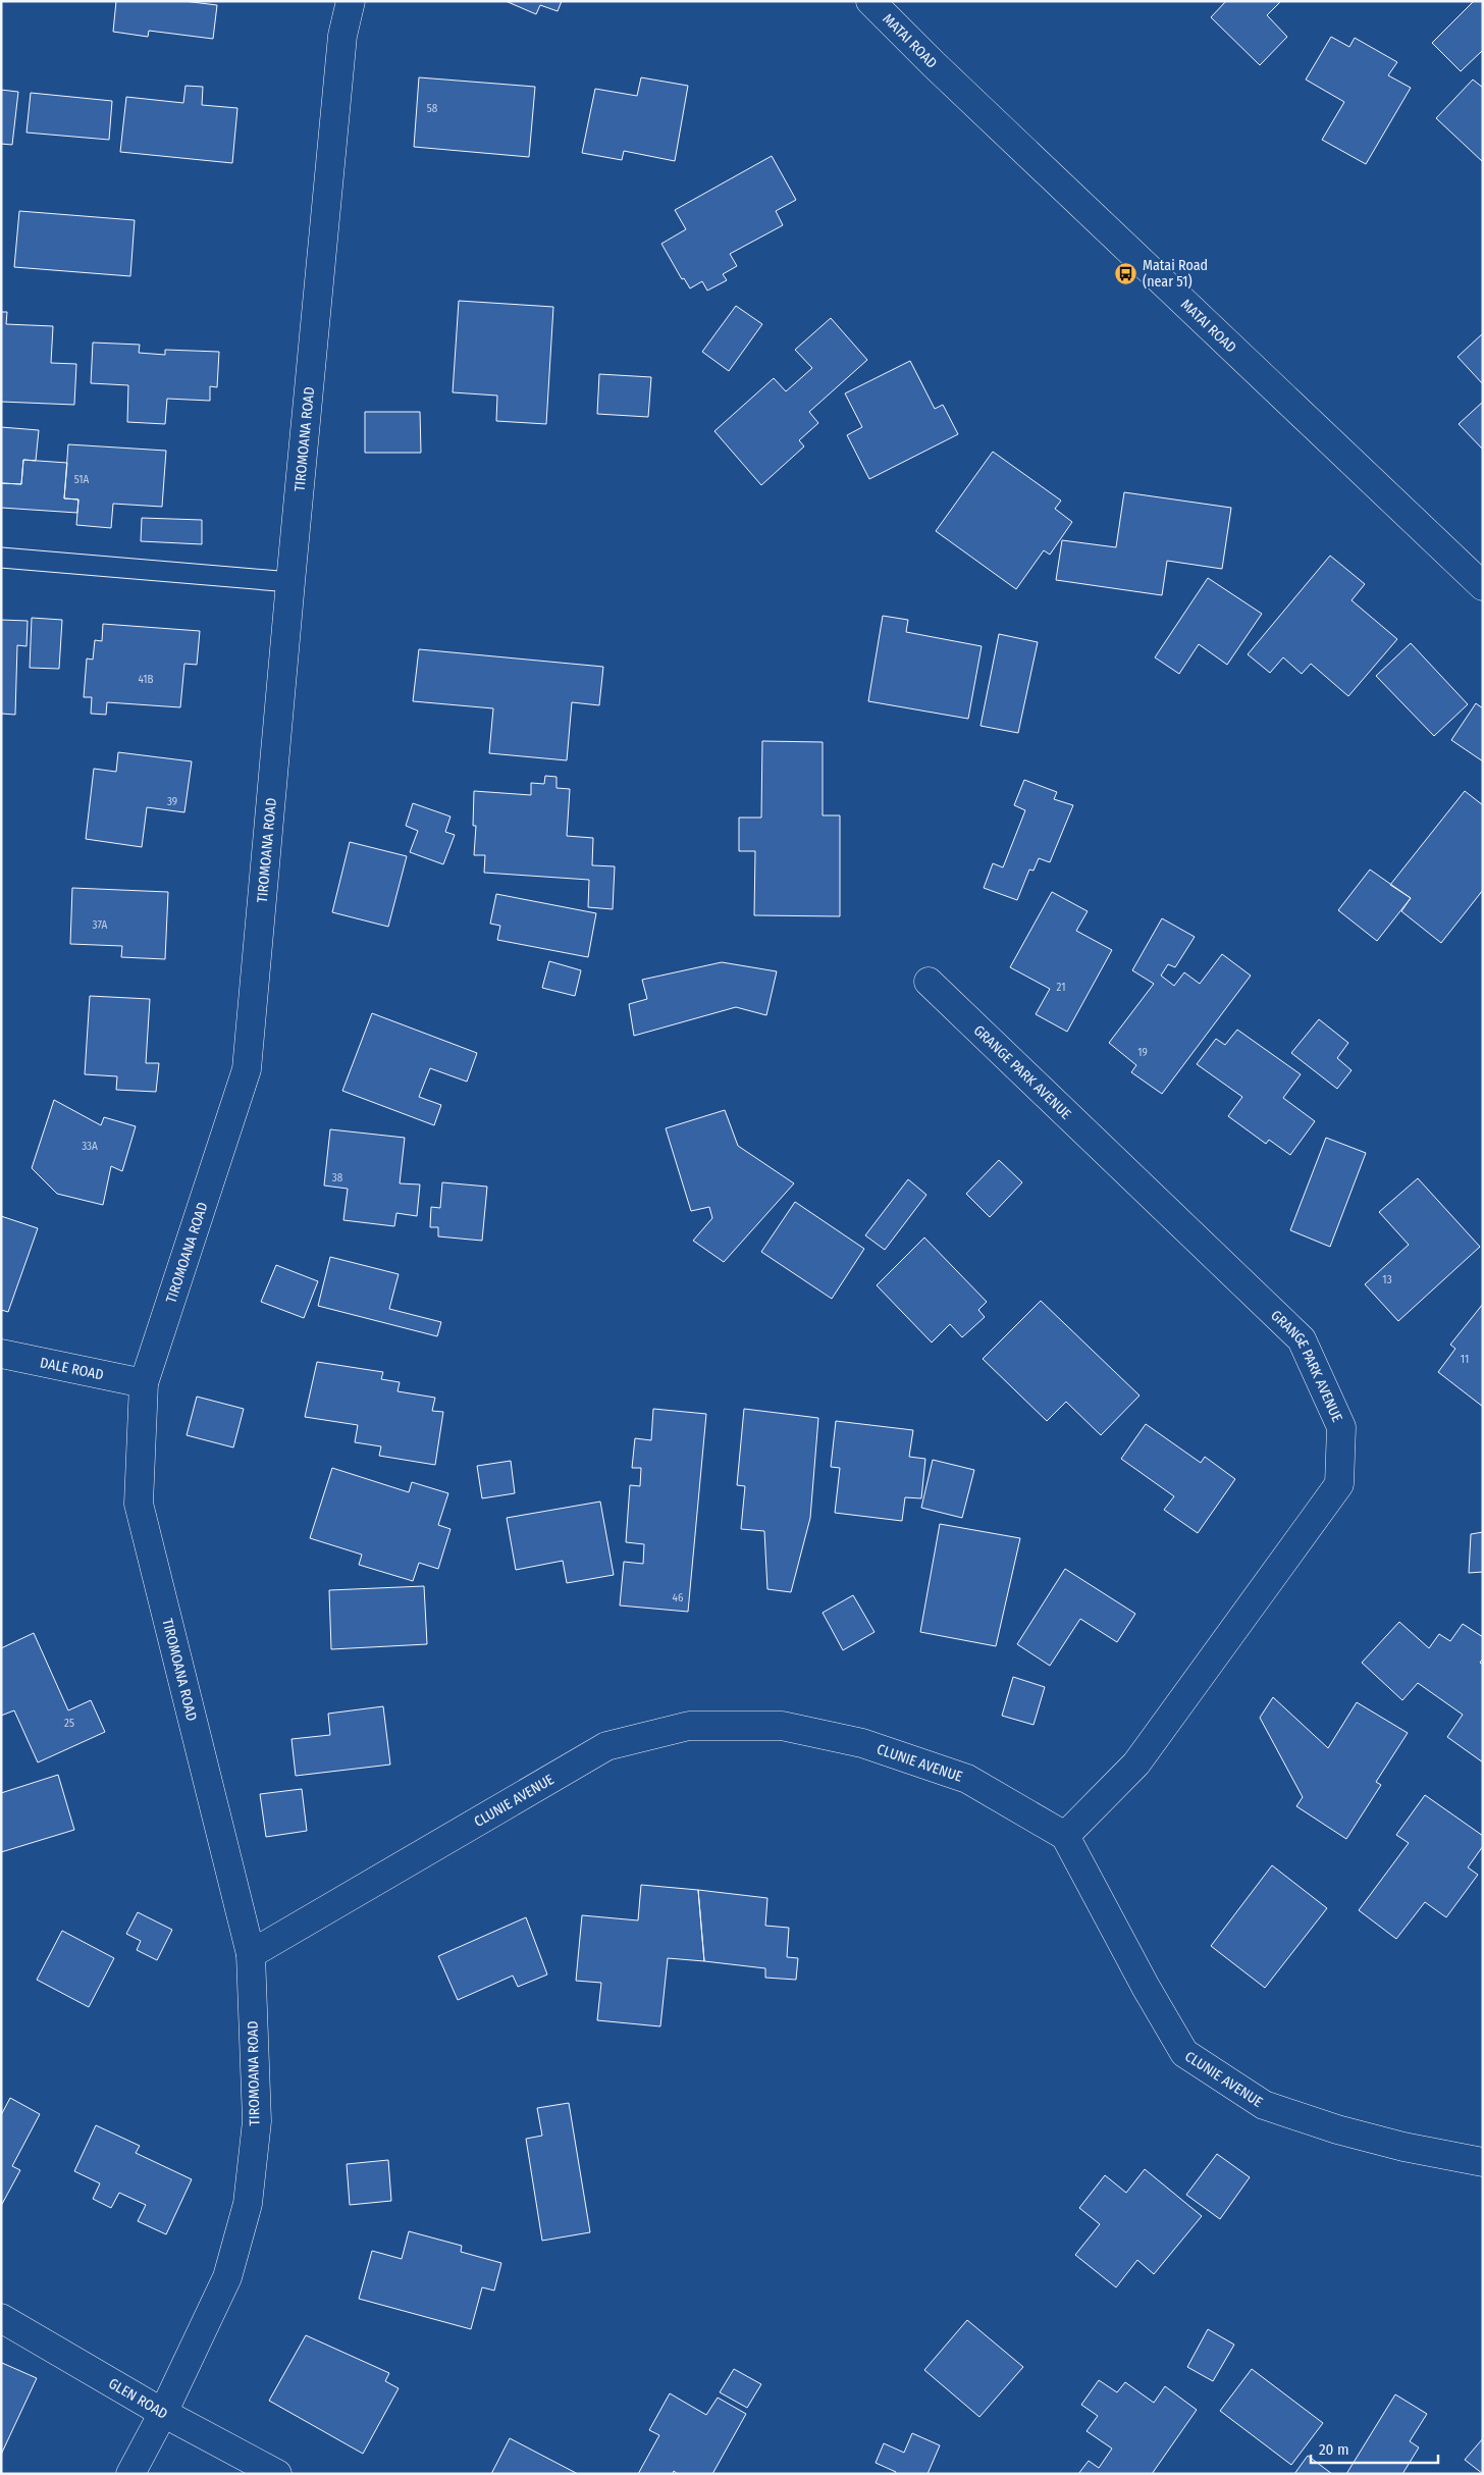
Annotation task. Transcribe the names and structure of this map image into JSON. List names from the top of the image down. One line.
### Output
{"streets":{"street":["MATAI ROAD","TIROMOANA ROAD","GRANGE PARK AVENUE","DALE ROAD","CLUNIE AVENUE","GLEN ROAD"]},"crossings":[["TIROMOANA ROAD","DALE ROAD"],["TIROMOANA ROAD","CLUNIE AVENUE"],["TIROMOANA ROAD","GLEN ROAD"],["GRANGE PARK AVENUE","CLUNIE AVENUE"]],"places":{"bus stop":["Matai Road (near 51)"]},"house_numbers":["58","51A","41B","39","37A","21","19","33A","38","13","11","46","25"],"scale_bar":"20 m"}
